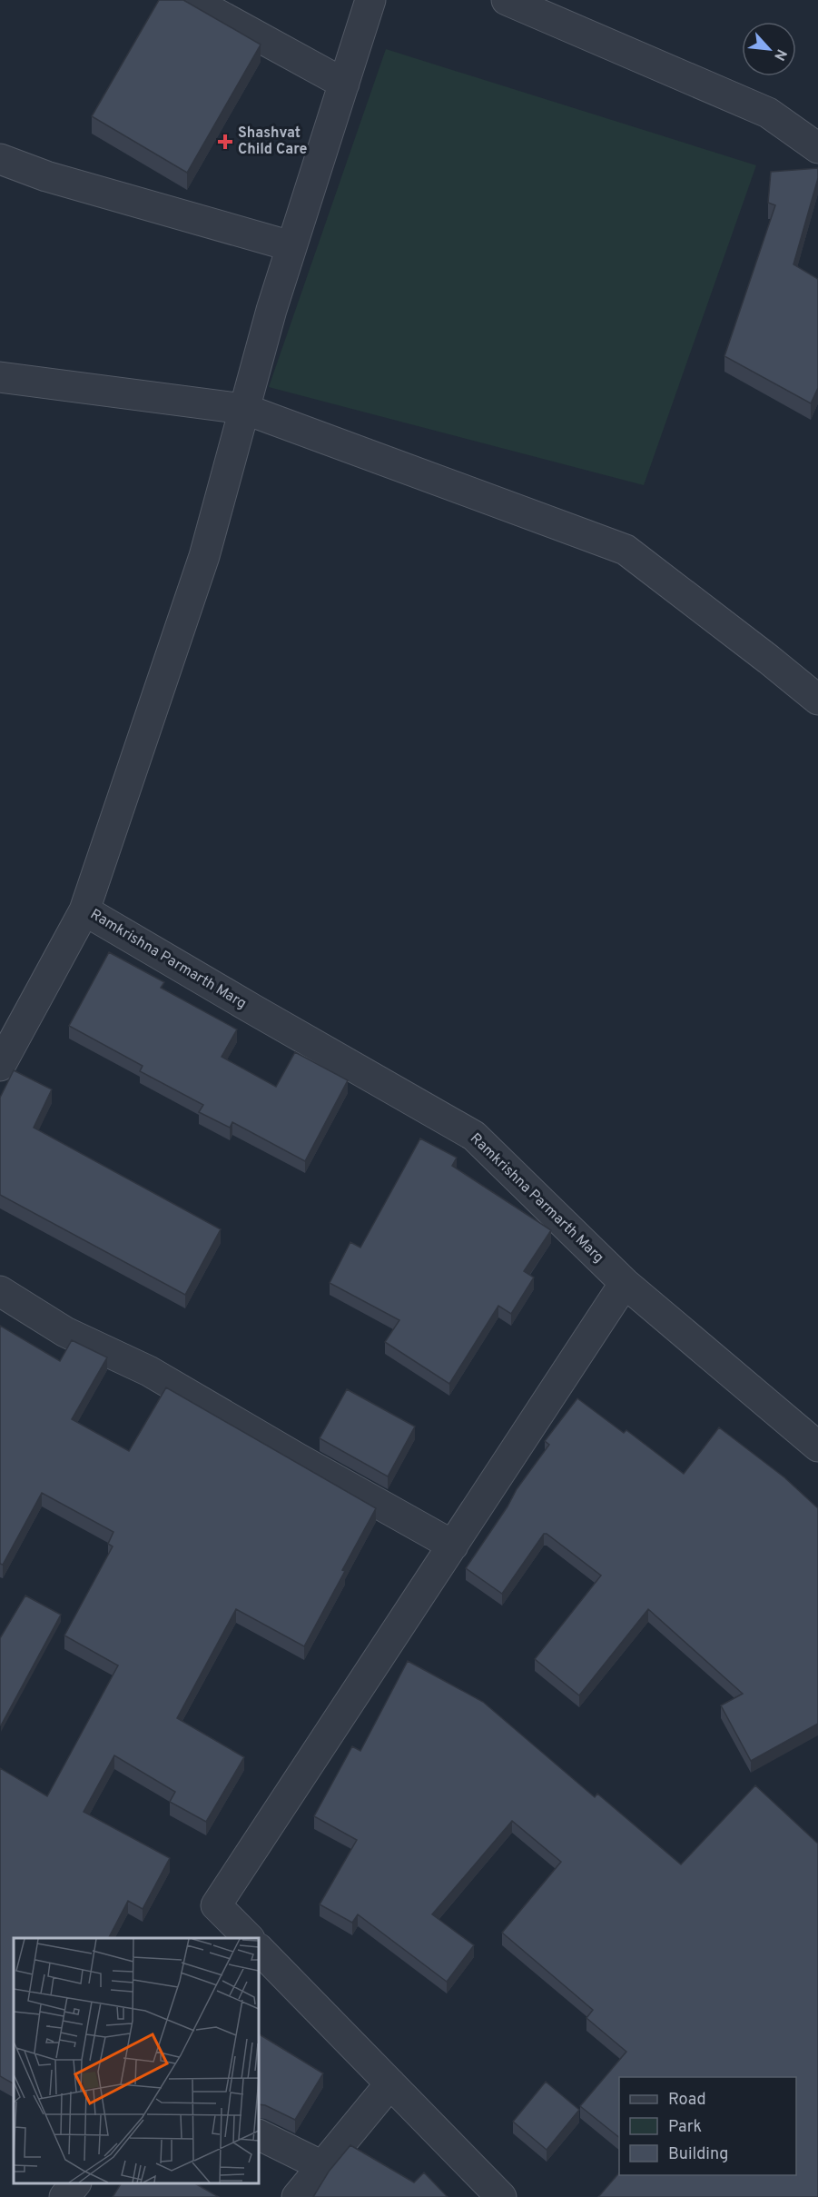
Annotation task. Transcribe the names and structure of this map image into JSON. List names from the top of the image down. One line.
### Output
{"streets":{"street":["Ramkrishna Parmarth Marg"]},"places":{"health":["Shashvat Child Care"]},"legend":["Road","Park","Building"],"north":"bottom right"}
